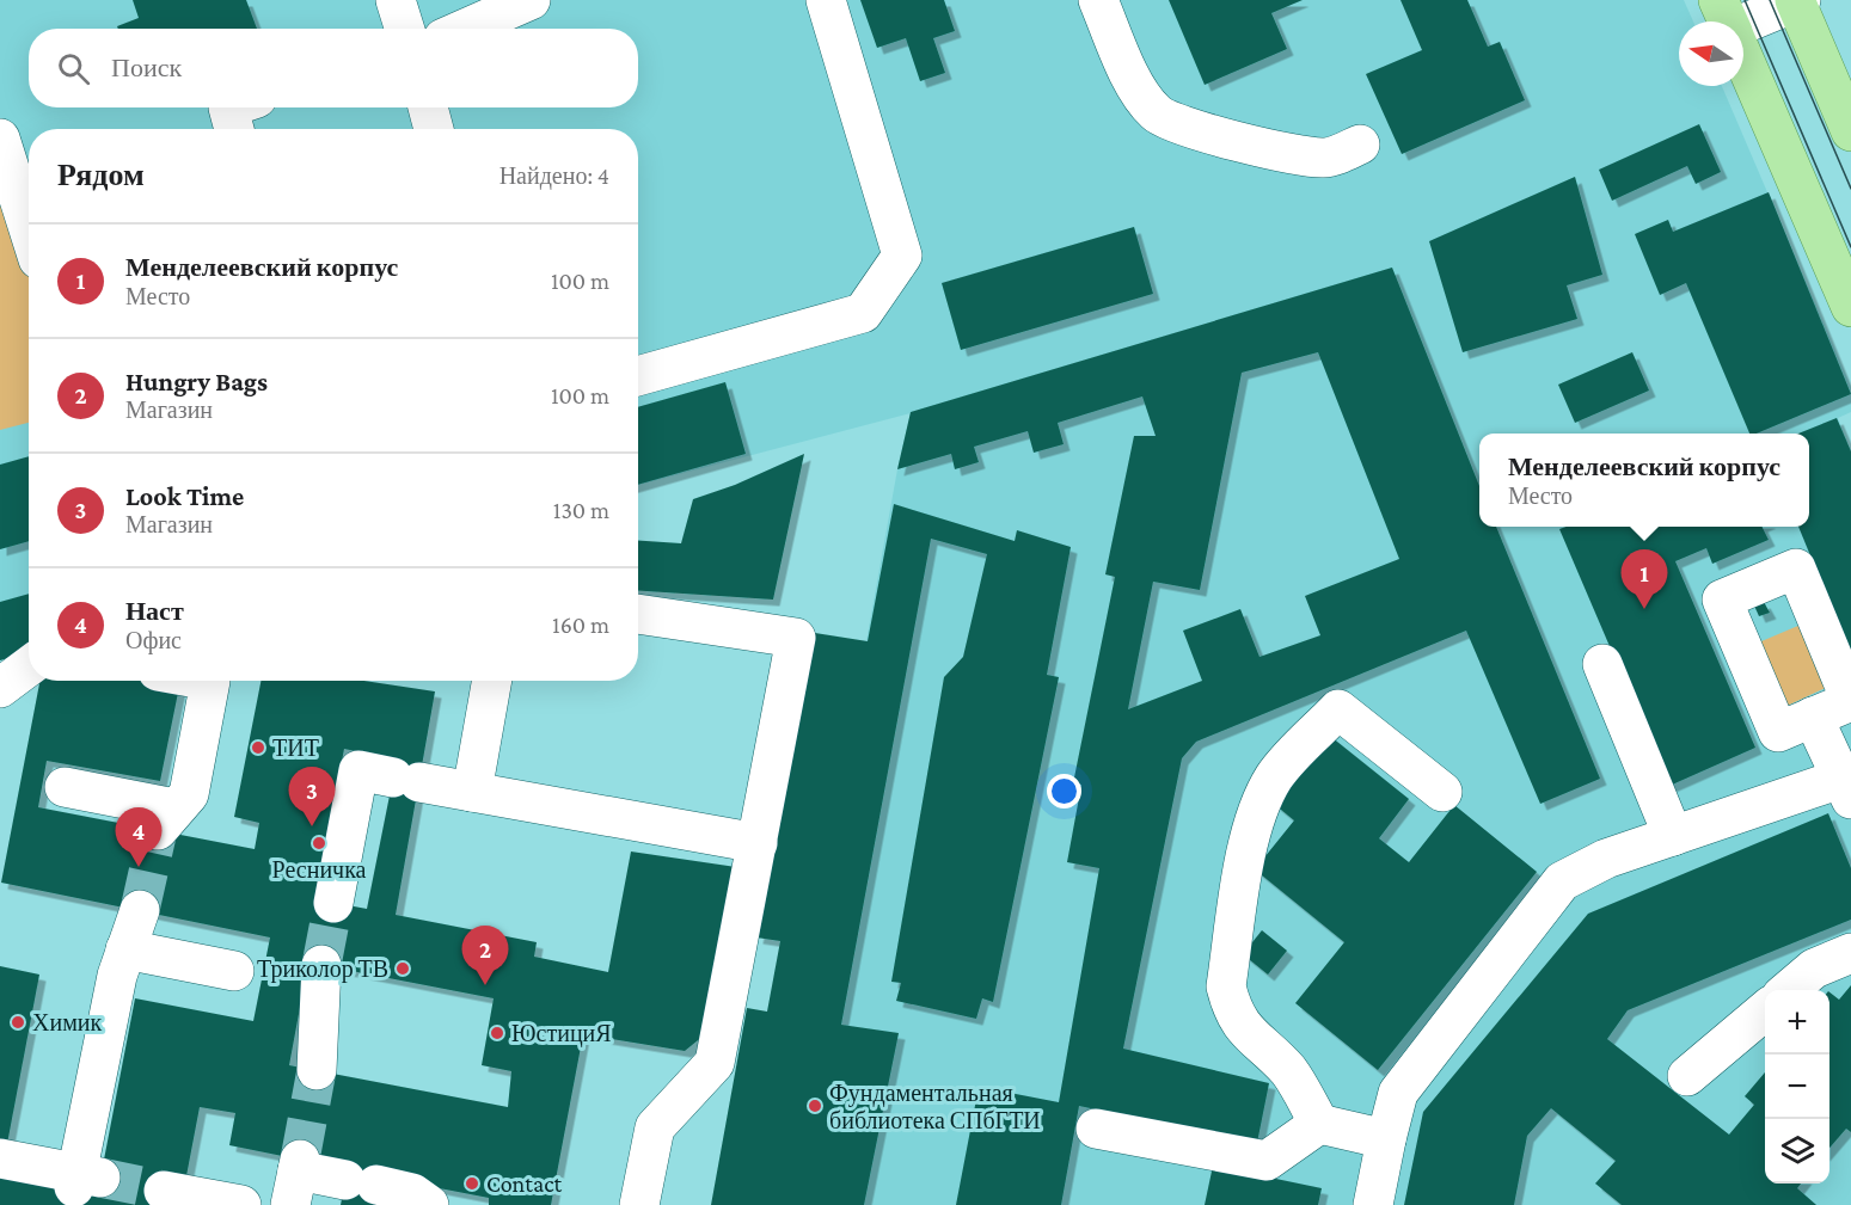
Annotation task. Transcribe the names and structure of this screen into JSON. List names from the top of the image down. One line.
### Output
{"places":["ТИТ","Ресничка","Триколор ТВ","Химик","ЮстициЯ","Фундаментальная библиотека СПбГТИ","Contact"],"north":"left","page":{"search":"Поиск","heading":["Рядом","Найдено: 4"],"list":[{"mark":"1","name":"Менделеевский корпус","note":"Место","value":"100 m"},{"mark":"2","name":"Hungry Bags","note":"Магазин","value":"100 m"},{"mark":"3","name":"Look Time","note":"Магазин","value":"130 m"},{"mark":"4","name":"Наст","note":"Офис","value":"160 m"}],"popup":["Менделеевский корпус","Место"],"pins":["1","3","4","2"],"map_buttons":["+","−"]}}
